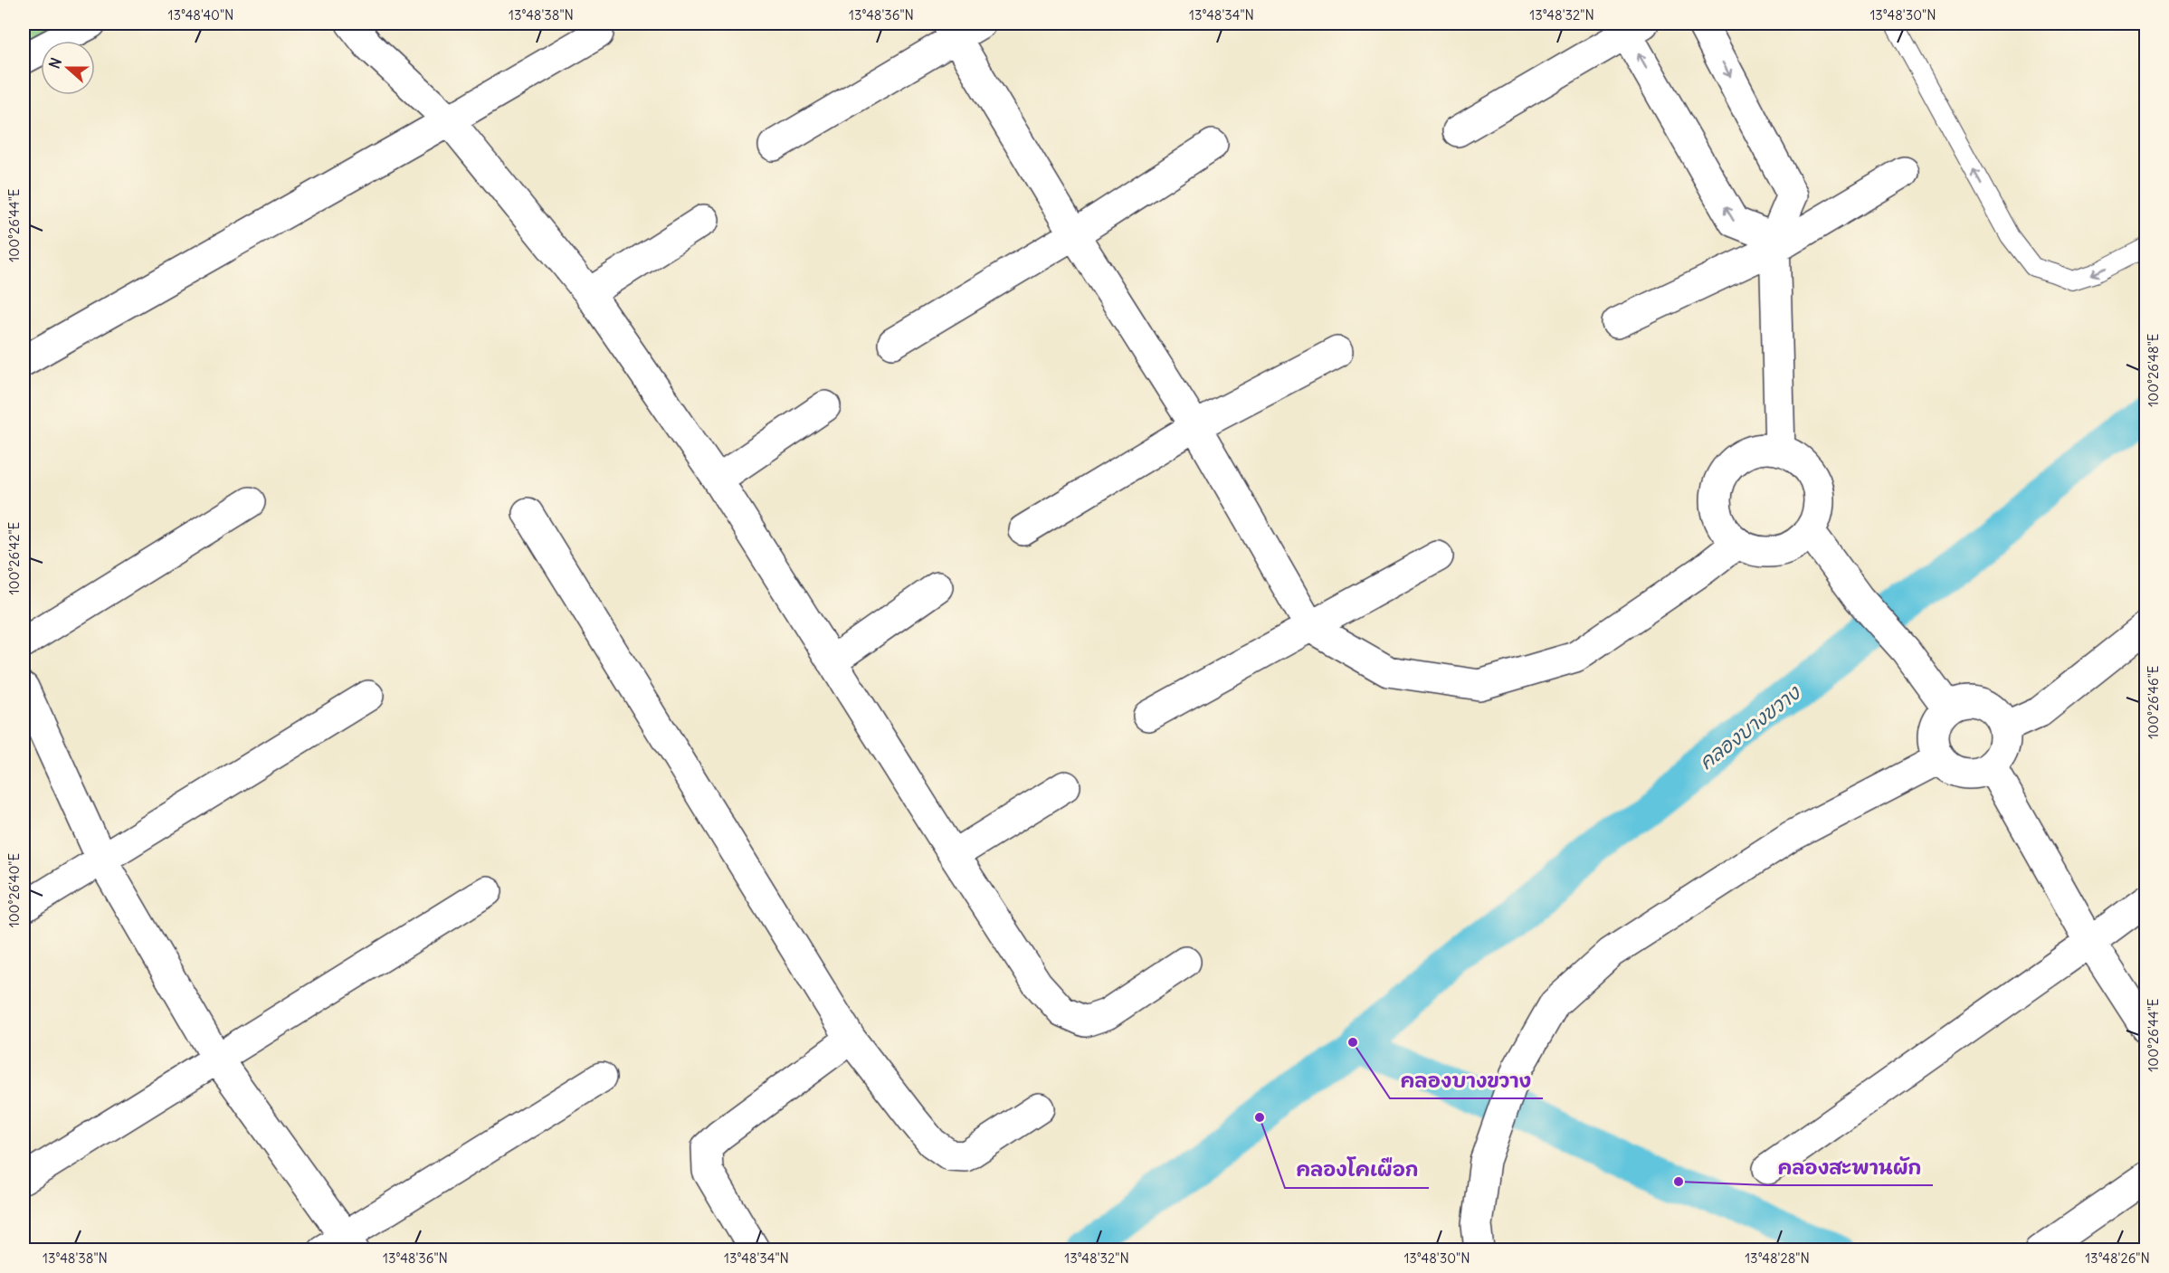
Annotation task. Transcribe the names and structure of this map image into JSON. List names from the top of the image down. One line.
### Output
{"water":["คลองบางขวาง"],"places":["คลองบางขวาง","คลองโคเผือก","คลองสะพานผัก"],"north":"left","coordinates":["13°48'40\"N","13°48'38\"N","13°48'36\"N","13°48'34\"N","13°48'32\"N","13°48'30\"N","100°26'44\"E","100°26'48\"E","100°26'42\"E","100°26'46\"E","100°26'40\"E","13°48'28\"N","13°48'26\"N"]}
